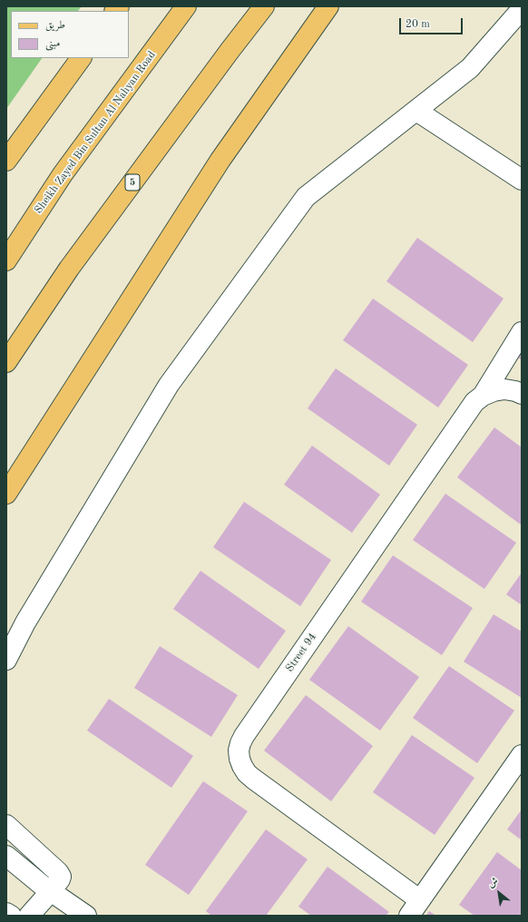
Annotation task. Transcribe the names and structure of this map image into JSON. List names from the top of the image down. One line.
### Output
{"streets":{"main road":["Sheikh Zayed Bin Sultan Al Nahyan Road","5"],"street":["Street 94"]},"legend":["طريق","مبنى"],"scale_bar":"20 m","north":"top left"}
